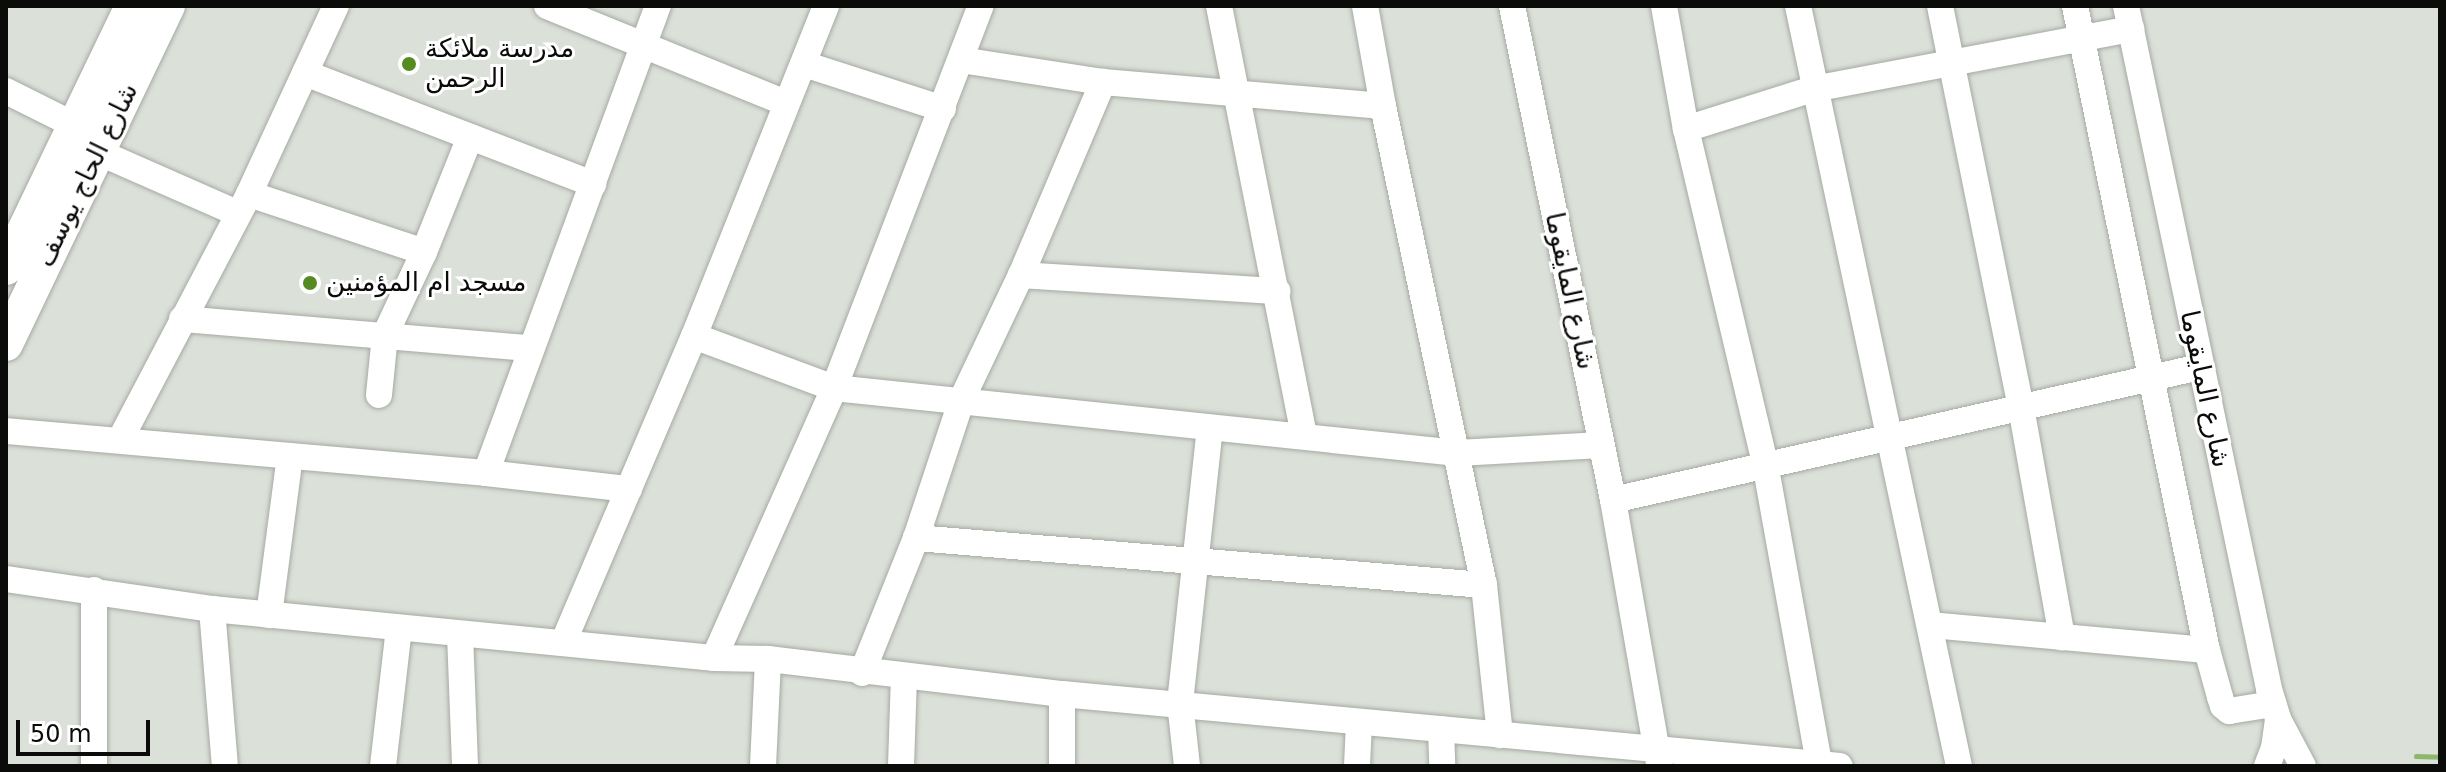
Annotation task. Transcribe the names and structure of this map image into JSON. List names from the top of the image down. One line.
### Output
{"streets":{"main road":["شارع الحاج يوسف"],"street":["شارع المايقوما"]},"places":["مدرسة ملائكة الرحمن","مسجد ام المؤمنين"],"scale_bar":"50 m"}
